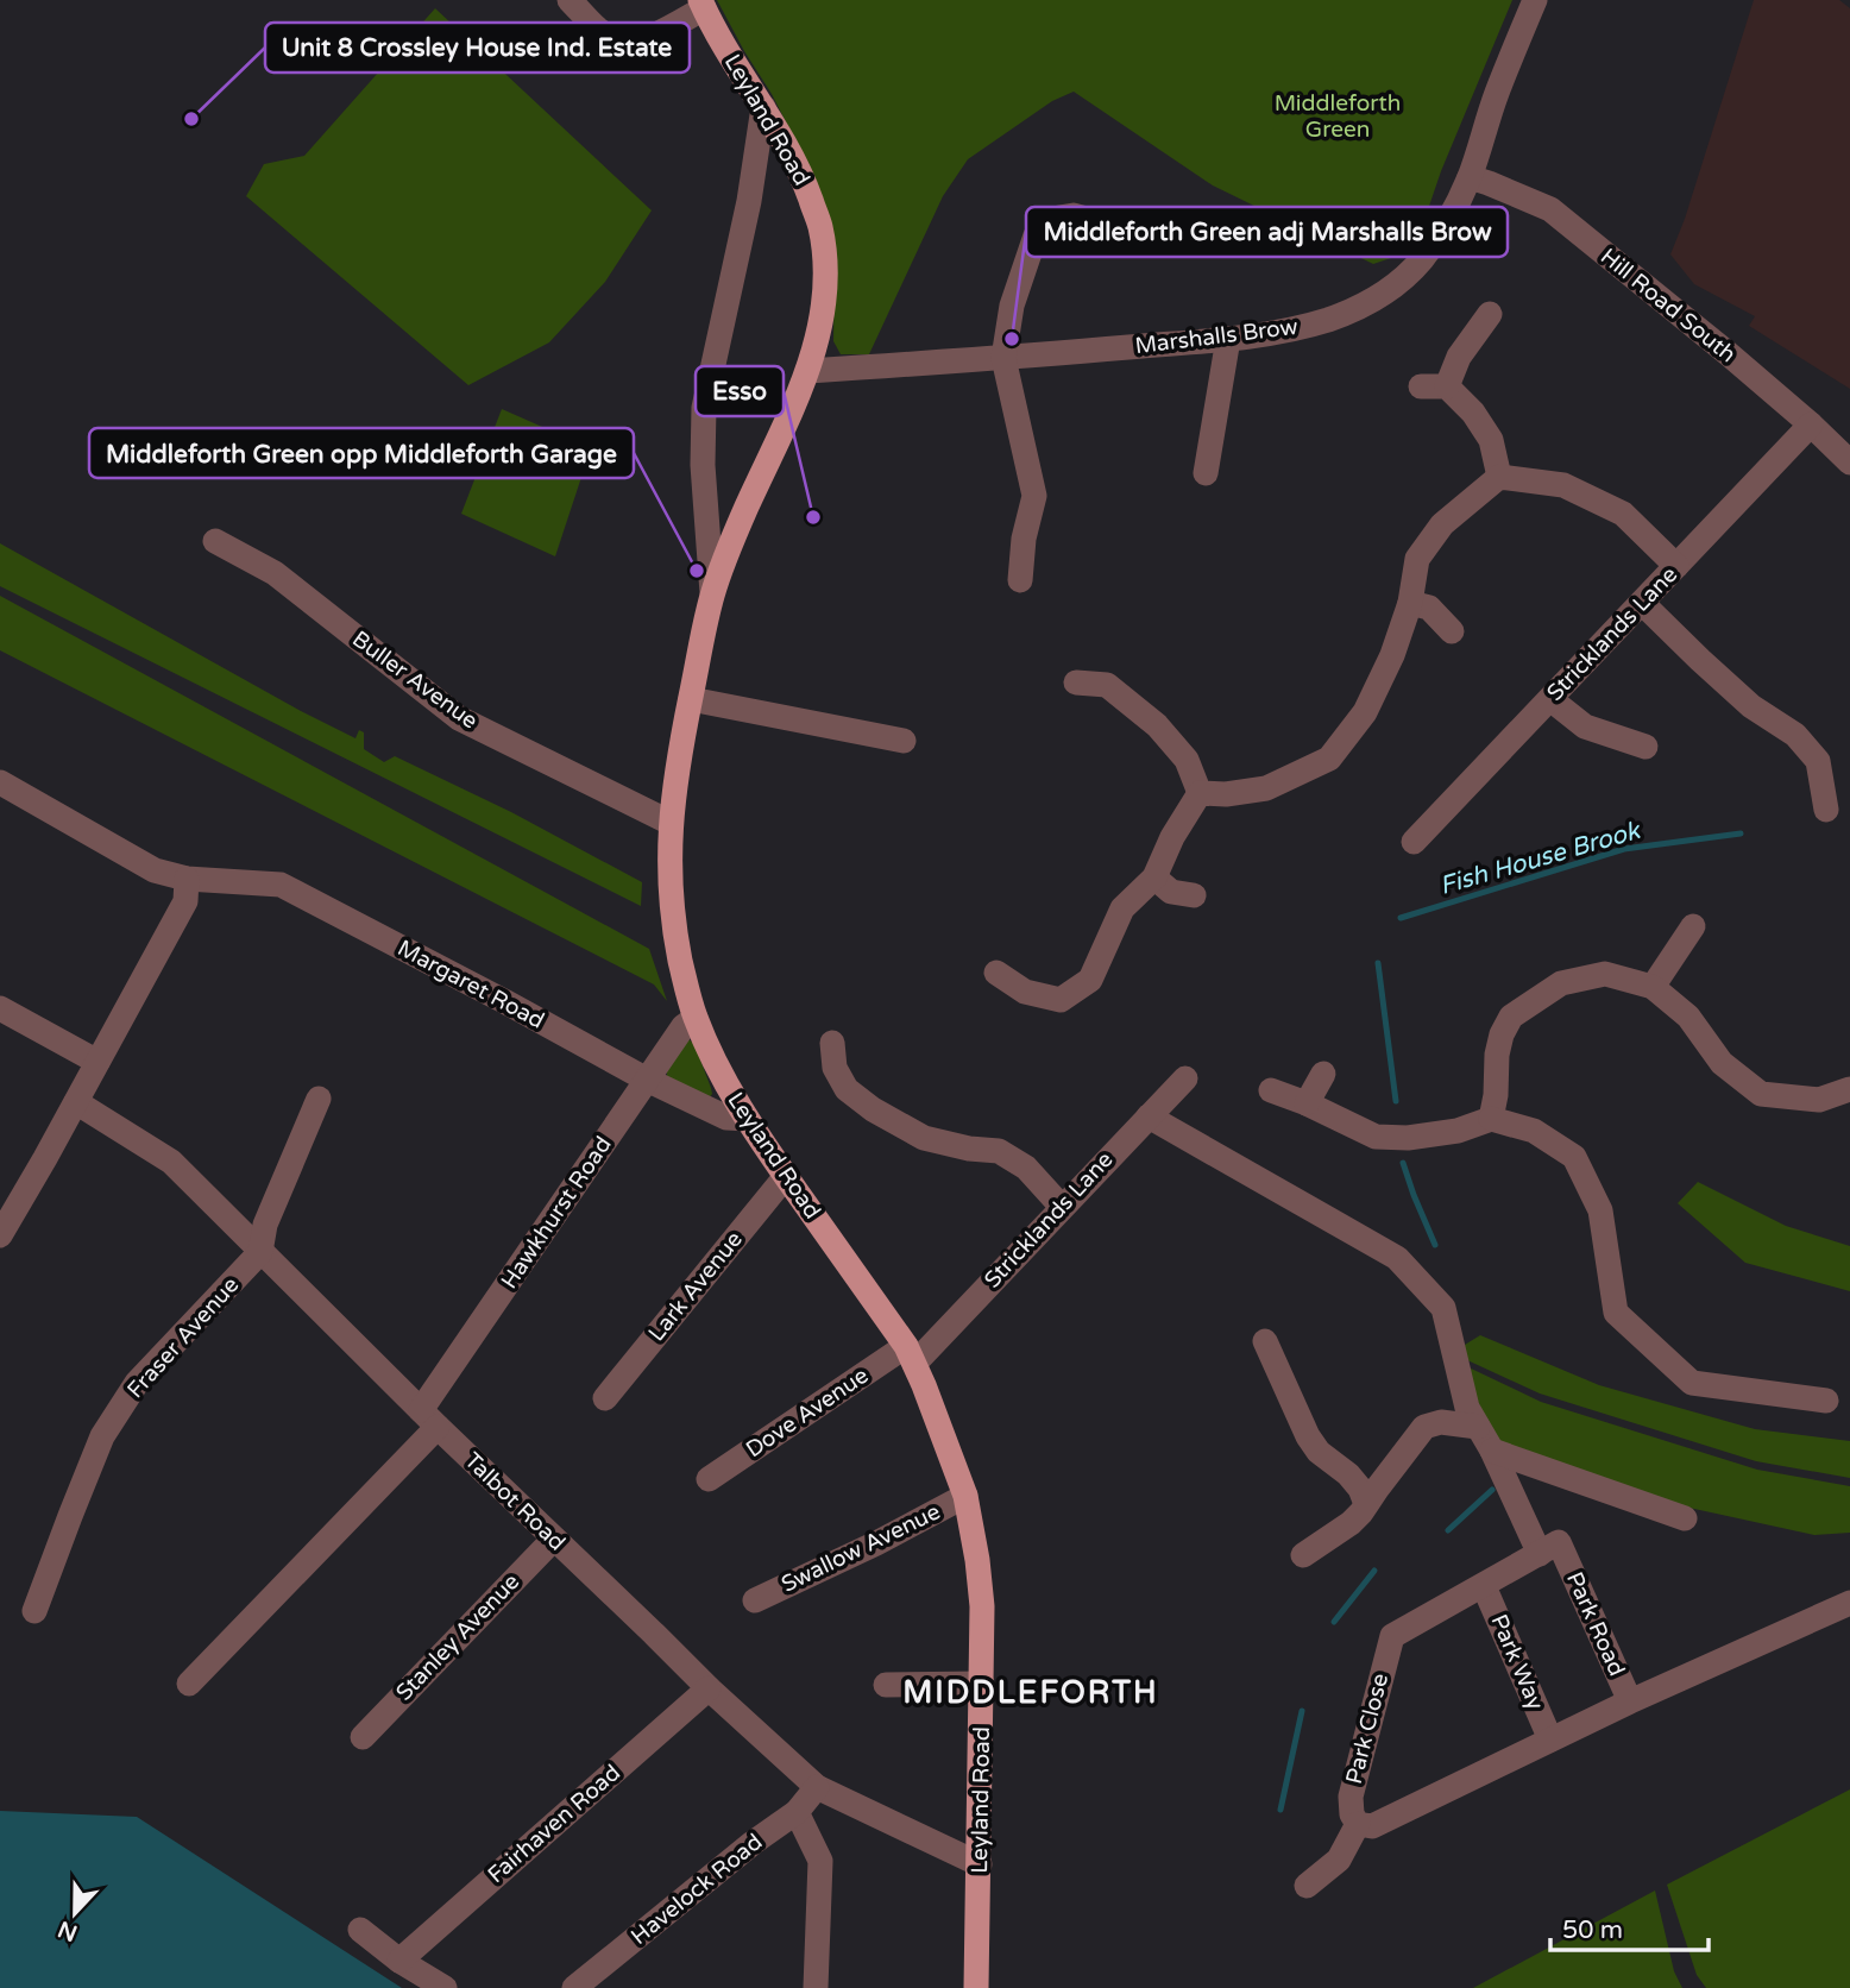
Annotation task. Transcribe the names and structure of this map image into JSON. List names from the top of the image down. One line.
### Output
{"streets":{"main road":["Leyland Road"],"street":["Hill Road South","Marshalls Brow","Stricklands Lane","Buller Avenue","Margaret Road","Hawkhurst Road","Lark Avenue","Fraser Avenue","Dove Avenue","Talbot Road","Swallow Avenue","Park Road","Stanley Avenue","Park Way","Park Close","Fairhaven Road","Havelock Road"]},"crossings":[["Leyland Road","Marshalls Brow"],["Leyland Road","Stricklands Lane"],["Leyland Road","Buller Avenue"],["Leyland Road","Margaret Road"],["Leyland Road","Hawkhurst Road"],["Leyland Road","Lark Avenue"],["Leyland Road","Dove Avenue"],["Leyland Road","Talbot Road"],["Leyland Road","Swallow Avenue"],["Hill Road South","Marshalls Brow"],["Hill Road South","Stricklands Lane"],["Stricklands Lane","Dove Avenue"],["Stricklands Lane","Park Road"],["Margaret Road","Hawkhurst Road"],["Hawkhurst Road","Talbot Road"],["Fraser Avenue","Talbot Road"],["Talbot Road","Stanley Avenue"],["Talbot Road","Fairhaven Road"],["Talbot Road","Havelock Road"],["Park Road","Park Close"],["Park Way","Park Close"]],"districts":["MIDDLEFORTH"],"water":["Fish House Brook"],"parks":["Middleforth Green"],"places":["Unit 8 Crossley House Ind. Estate","Middleforth Green adj Marshalls Brow","Esso","Middleforth Green opp Middleforth Garage"],"scale_bar":"50 m","north":"bottom"}
